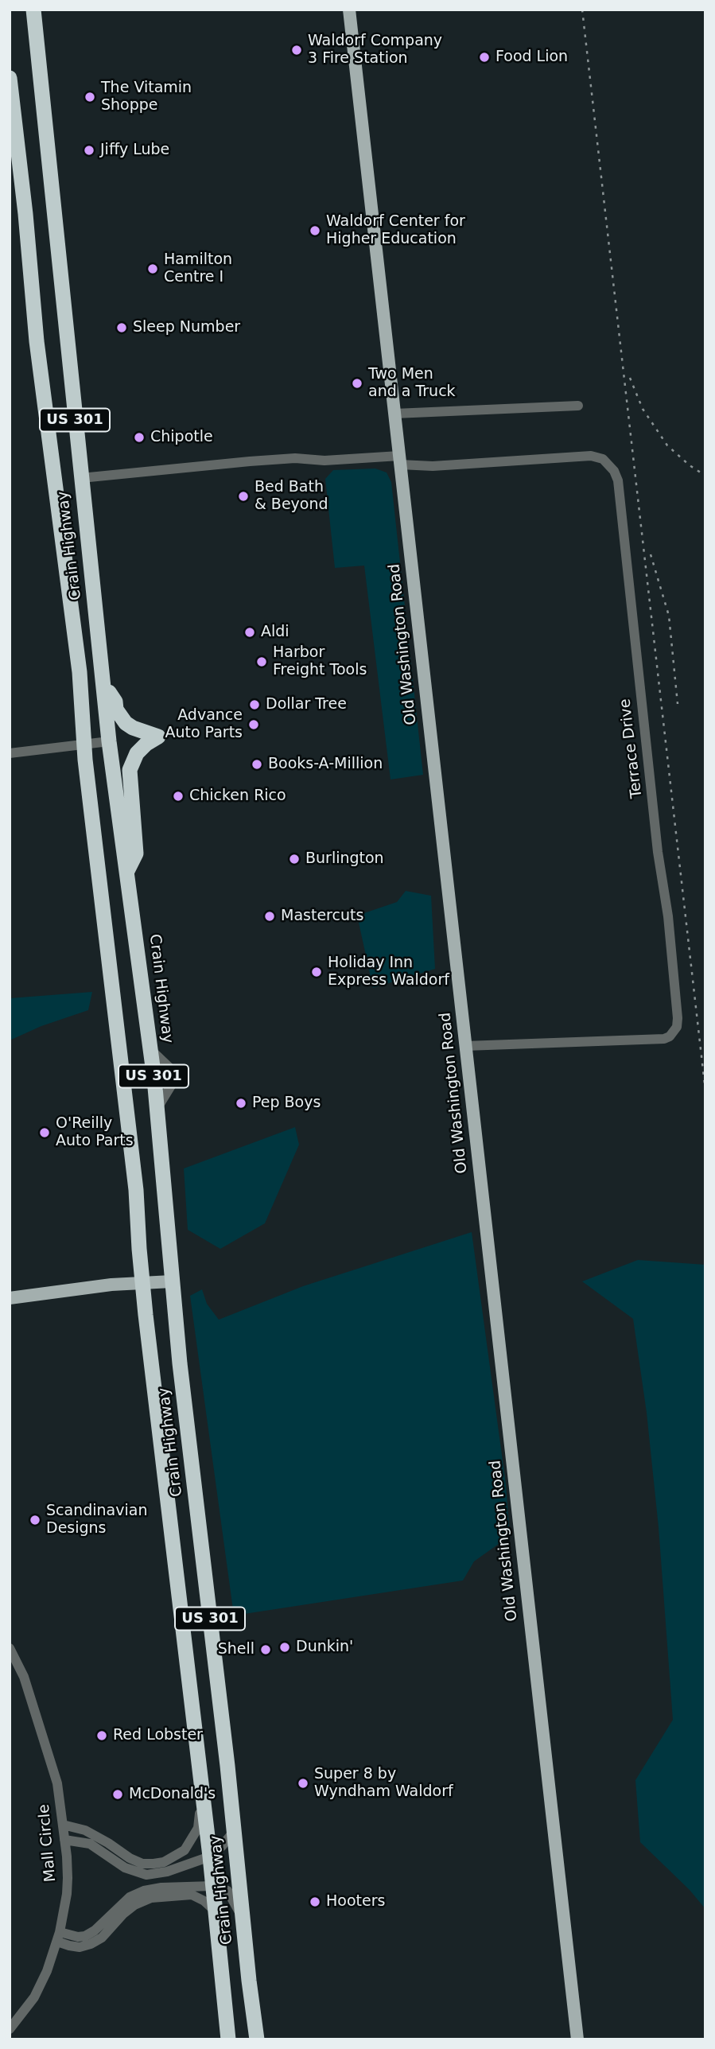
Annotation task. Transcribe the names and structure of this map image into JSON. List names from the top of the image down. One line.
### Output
{"streets":{"highway":["US 301","Crain Highway"],"main road":["Old Washington Road"],"street":["Terrace Drive","Mall Circle"]},"crossings":[["Old Washington Road","Terrace Drive"]],"places":["Waldorf Company 3 Fire Station","Food Lion","The Vitamin Shoppe","Jiffy Lube","Waldorf Center for Higher Education","Hamilton Centre I","Sleep Number","Two Men and a Truck","Chipotle","Bed Bath & Beyond","Aldi","Harbor Freight Tools","Dollar Tree","Advance Auto Parts","Books-A-Million","Chicken Rico","Burlington","Mastercuts","Holiday Inn Express Waldorf","Pep Boys","O'Reilly Auto Parts","Scandinavian Designs","Dunkin'","Shell","Red Lobster","Super 8 by Wyndham Waldorf","McDonald's","Hooters"]}
